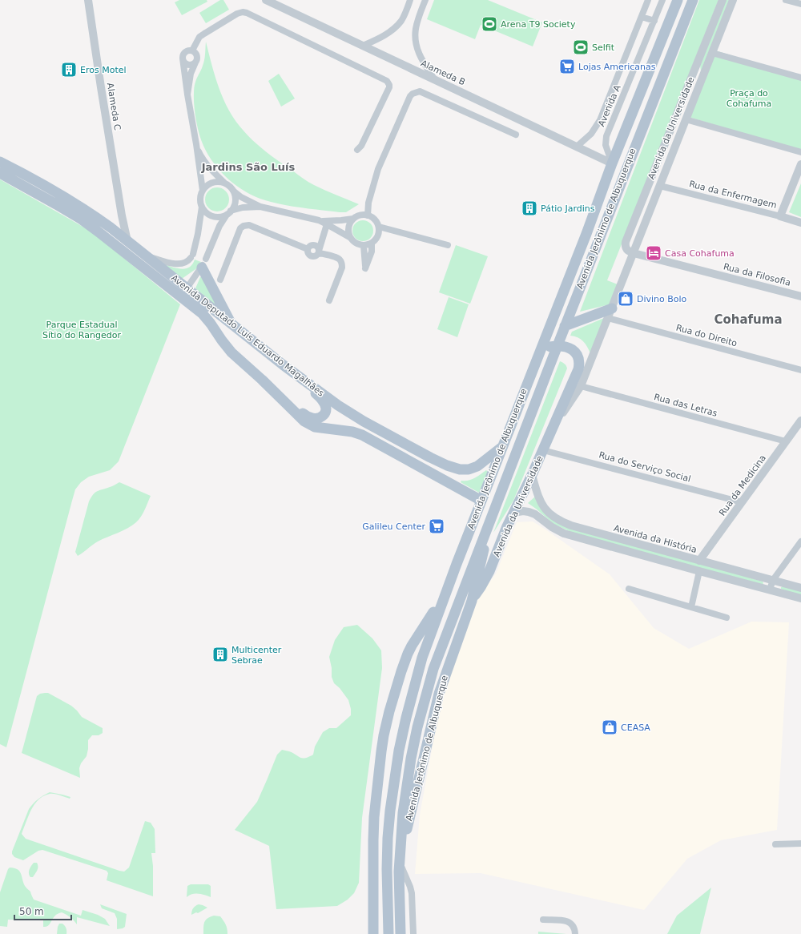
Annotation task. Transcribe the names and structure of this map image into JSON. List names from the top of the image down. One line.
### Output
{"streets":{"main road":["Avenida da Universidade","Avenida Jerônimo de Albuquerque","Avenida Deputado Luís Eduardo Magalhães"],"street":["Alameda B","Avenida A","Alameda C","Rua da Enfermagem","Rua da Filosofia","Rua do Direito","Rua das Letras","Rua do Serviço Social","Rua da Medicina","Avenida da História"]},"crossings":[["Alameda B","Avenida A"],["Alameda B","Avenida Jerônimo de Albuquerque"],["Avenida A","Avenida Jerônimo de Albuquerque"],["Alameda C","Avenida Deputado Luís Eduardo Magalhães"],["Avenida da Universidade","Rua da Enfermagem"],["Avenida da Universidade","Avenida Jerônimo de Albuquerque"],["Avenida da Universidade","Rua da Filosofia"],["Avenida da Universidade","Rua do Direito"],["Avenida da Universidade","Rua das Letras"],["Avenida da Universidade","Rua do Serviço Social"],["Avenida da Universidade","Avenida da História"],["Avenida Jerônimo de Albuquerque","Avenida Deputado Luís Eduardo Magalhães"],["Rua das Letras","Rua da Medicina"],["Rua do Serviço Social","Rua da Medicina"],["Rua da Medicina","Avenida da História"]],"districts":["Jardins São Luís","Cohafuma"],"parks":["Praça do Cohafuma","Parque Estadual Sítio do Rangedor"],"places":{"sports":["Arena T9 Society","Selfit"],"supermarket":["Lojas Americanas","Galileu Center"],"building":["Eros Motel","Pátio Jardins","Multicenter Sebrae"],"hotel":["Casa Cohafuma"],"shop":["Divino Bolo","CEASA"]},"scale_bar":"50 m"}
